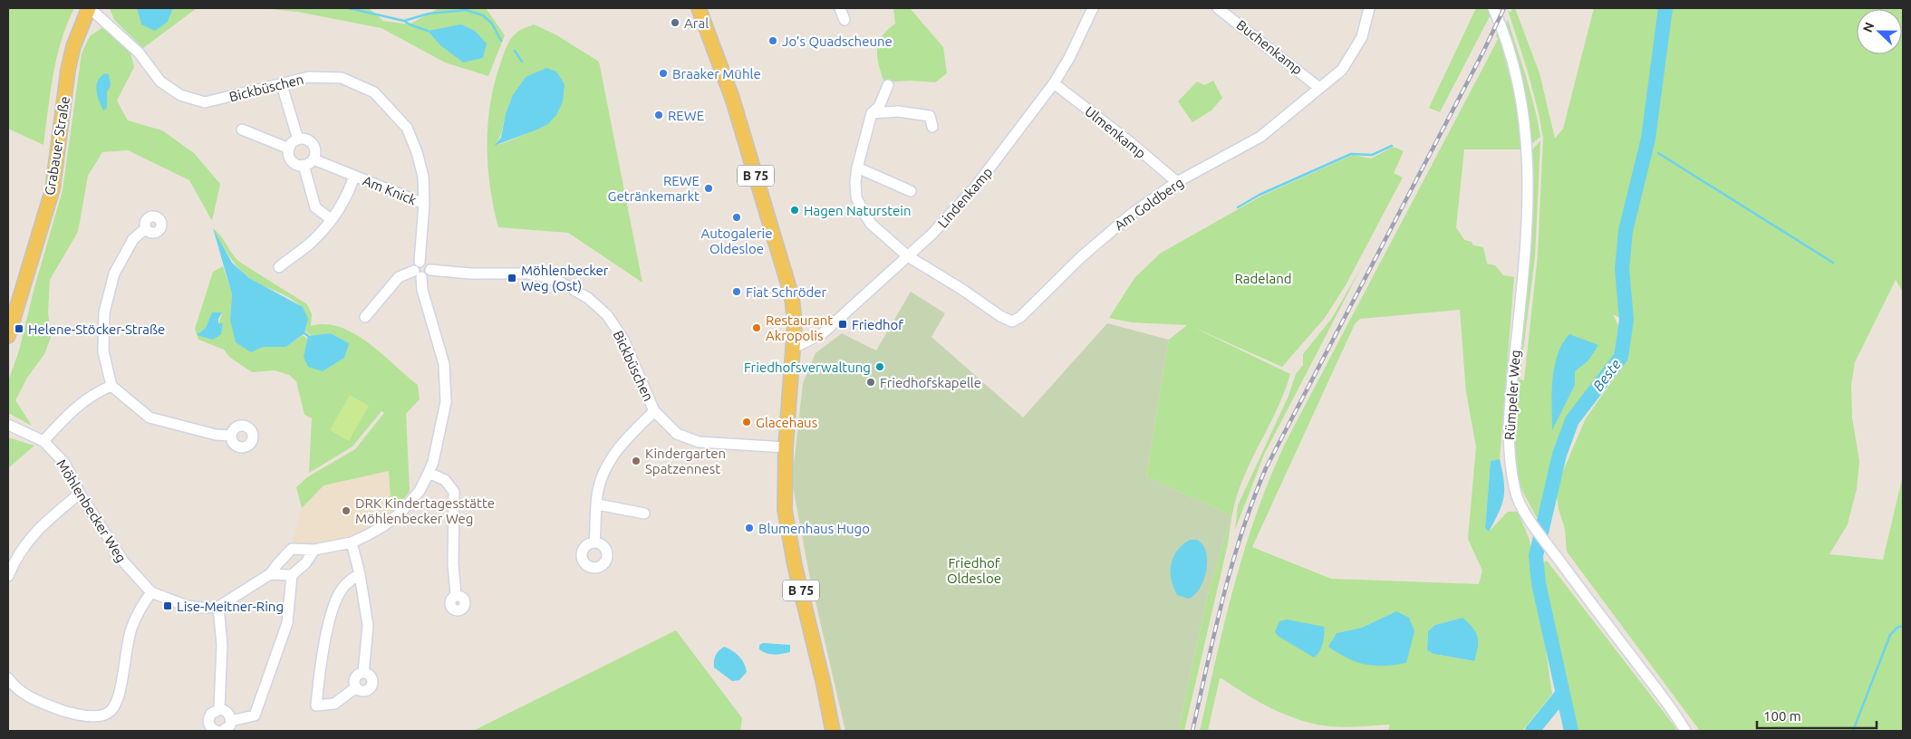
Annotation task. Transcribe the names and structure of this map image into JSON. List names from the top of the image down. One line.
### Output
{"streets":{"main road":["Grabauer Straße","B 75"],"street":["Buchenkamp","Bickbüschen","Ulmenkamp","Am Knick","Lindenkamp","Am Goldberg","Rümpeler Weg","Möhlenbecker Weg"]},"crossings":[["Buchenkamp","Am Goldberg"],["Bickbüschen","Grabauer Straße"],["Bickbüschen","B 75"],["Bickbüschen","Am Knick"],["Ulmenkamp","Lindenkamp"],["Ulmenkamp","Am Goldberg"],["B 75","Lindenkamp"],["Lindenkamp","Am Goldberg"]],"water":["Beste"],"parks":["Radeland","Friedhof Oldesloe"],"places":{"other":["Aral","Jo's Quadscheune","Braaker Mühle","REWE","REWE Getränkemarkt","Hagen Naturstein","Autogalerie Oldesloe","Fiat Schröder","Restaurant Akropolis","Friedhofsverwaltung","Friedhofskapelle","Glacehaus","Kindergarten Spatzennest","DRK Kindertagesstätte Möhlenbecker Weg","Blumenhaus Hugo"],"transit":["Möhlenbecker Weg (Ost)","Friedhof","Helene-Stöcker-Straße","Lise-Meitner-Ring"]},"scale_bar":"100 m","north":"left"}
